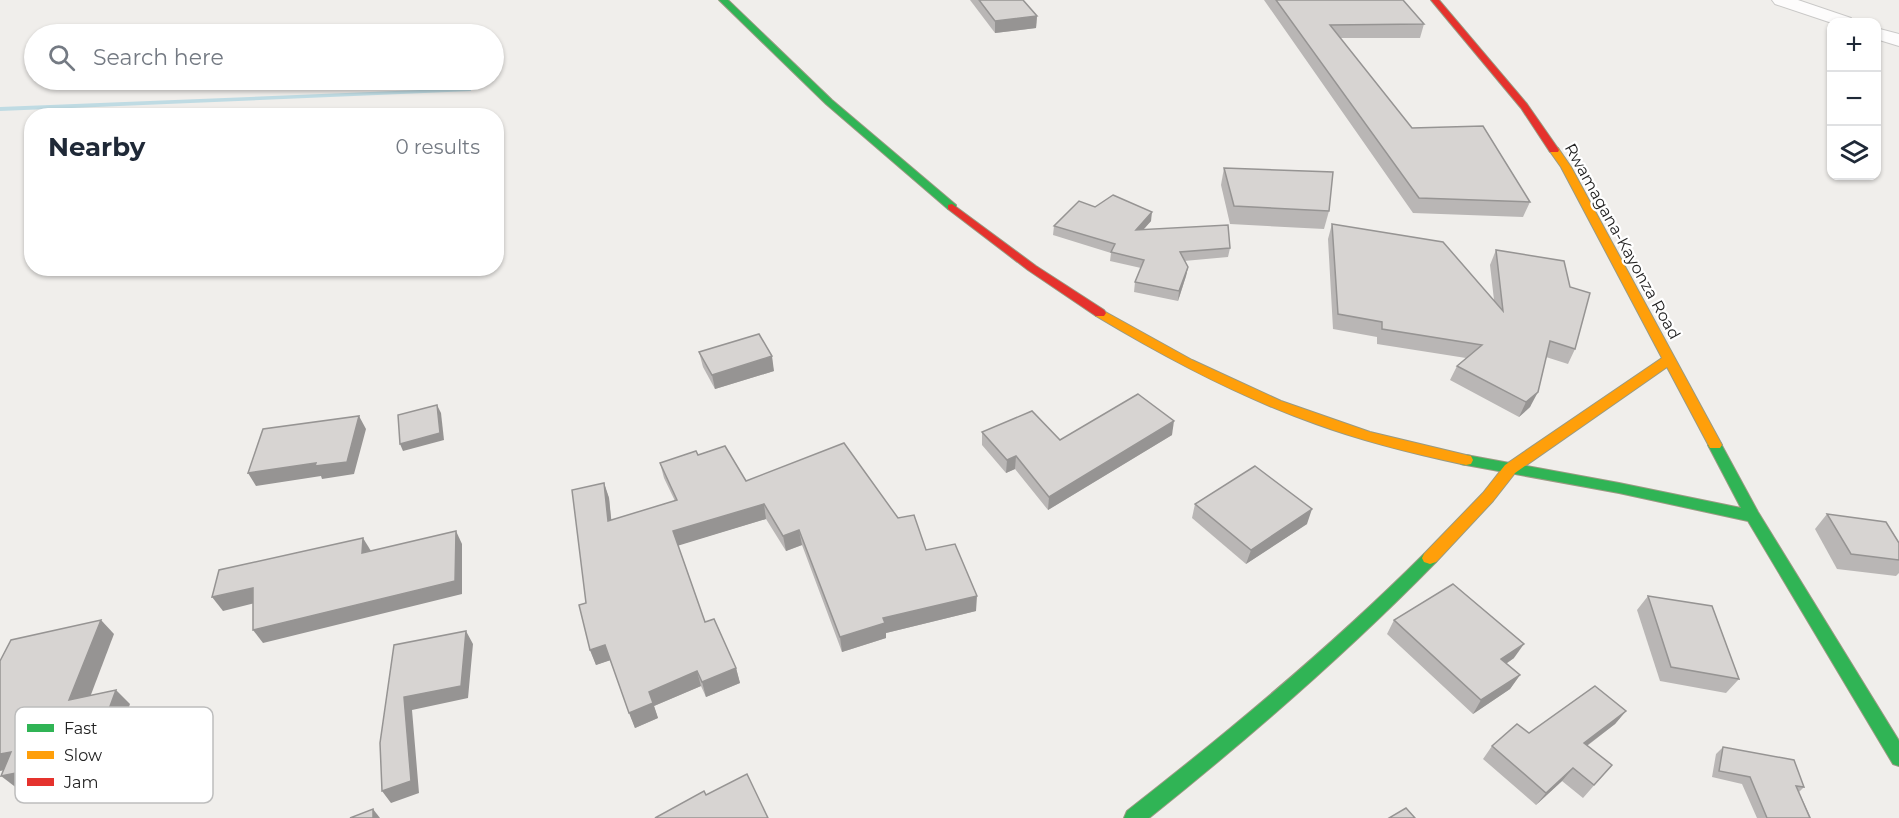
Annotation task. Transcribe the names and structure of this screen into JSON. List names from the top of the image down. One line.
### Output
{"streets":{"main road":["Rwamagana-Kayonza Road"]},"legend":["Fast","Slow","Jam"],"page":{"map_buttons":["+","−"],"search":"Search here","heading":["Nearby","0 results"]}}
